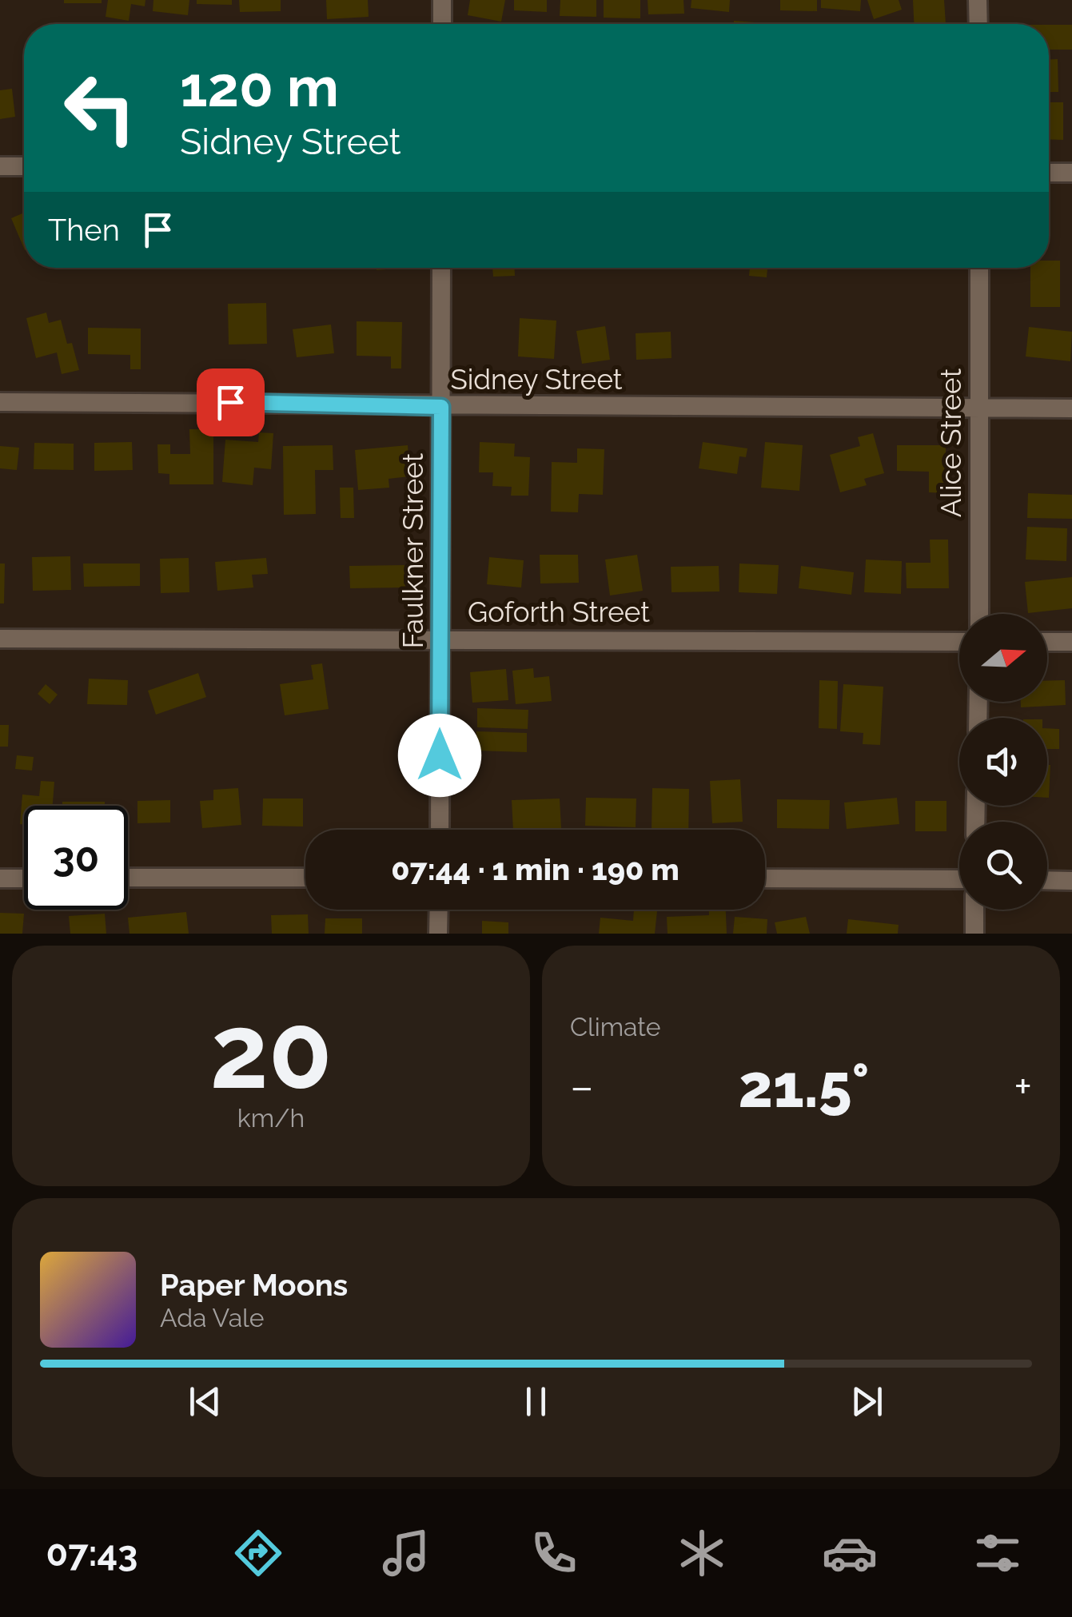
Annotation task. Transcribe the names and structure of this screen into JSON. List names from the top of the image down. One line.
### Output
{"streets":{"street":["Sidney Street","Alice Street","Faulkner Street","Goforth Street"]},"crossings":[["Sidney Street","Alice Street"],["Sidney Street","Faulkner Street"],["Faulkner Street","Goforth Street"]],"north":"right","page":{"turn":["120 m","Sidney Street"],"then":"Then","limit":"30","trip":"07:44 · 1 min · 190 m","tile":[["20","km/h"],"Climate"],"heat":["−","21.5°","+"],"song":["Paper Moons","Ada Vale"],"tabs":"07:43"}}
